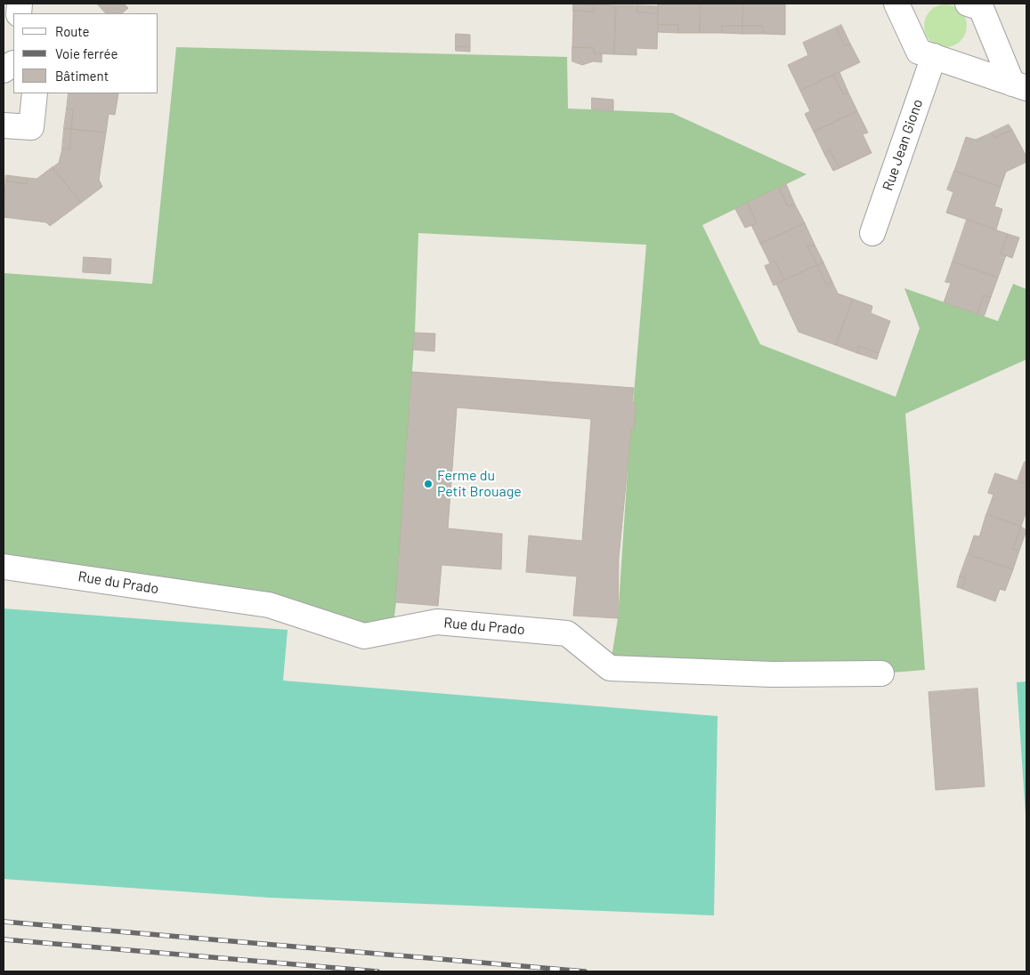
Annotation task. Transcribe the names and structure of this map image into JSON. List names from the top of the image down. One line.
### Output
{"streets":{"street":["Rue Jean Giono","Rue du Prado"]},"places":["Ferme du Petit Brouage"],"legend":["Route","Voie ferrée","Bâtiment"]}
